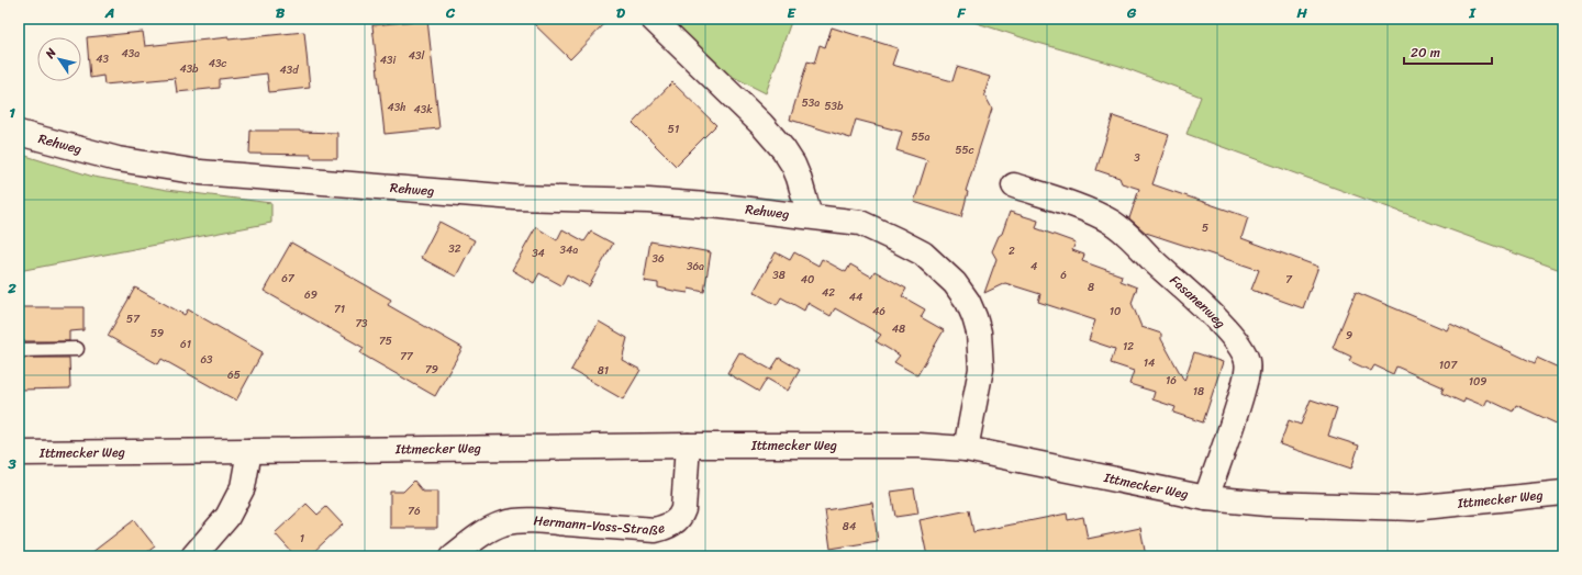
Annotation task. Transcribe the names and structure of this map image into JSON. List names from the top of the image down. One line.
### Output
{"streets":{"street":["Rehweg","Fasanenweg","Ittmecker Weg","Hermann-Voss-Straße"]},"crossings":[["Rehweg","Ittmecker Weg"],["Fasanenweg","Ittmecker Weg"],["Ittmecker Weg","Hermann-Voss-Straße"]],"house_numbers":["43a","43l","43","43i","43c","43b","43d","53a","53b","43h","43k","51","55a","55c","3","5","32","34a","2","34","36","36a","4","38","6","67","40","7","8","42","69","44","71","46","10","57","73","48","59","9","75","61","12","77","63","14","107","79","81","65","16","109","18","76","84","1"],"scale_bar":"20 m","north":"top left","grid":{"columns":["A","B","C","D","E","F","G","H","I"],"rows":["1","2","3"]}}
